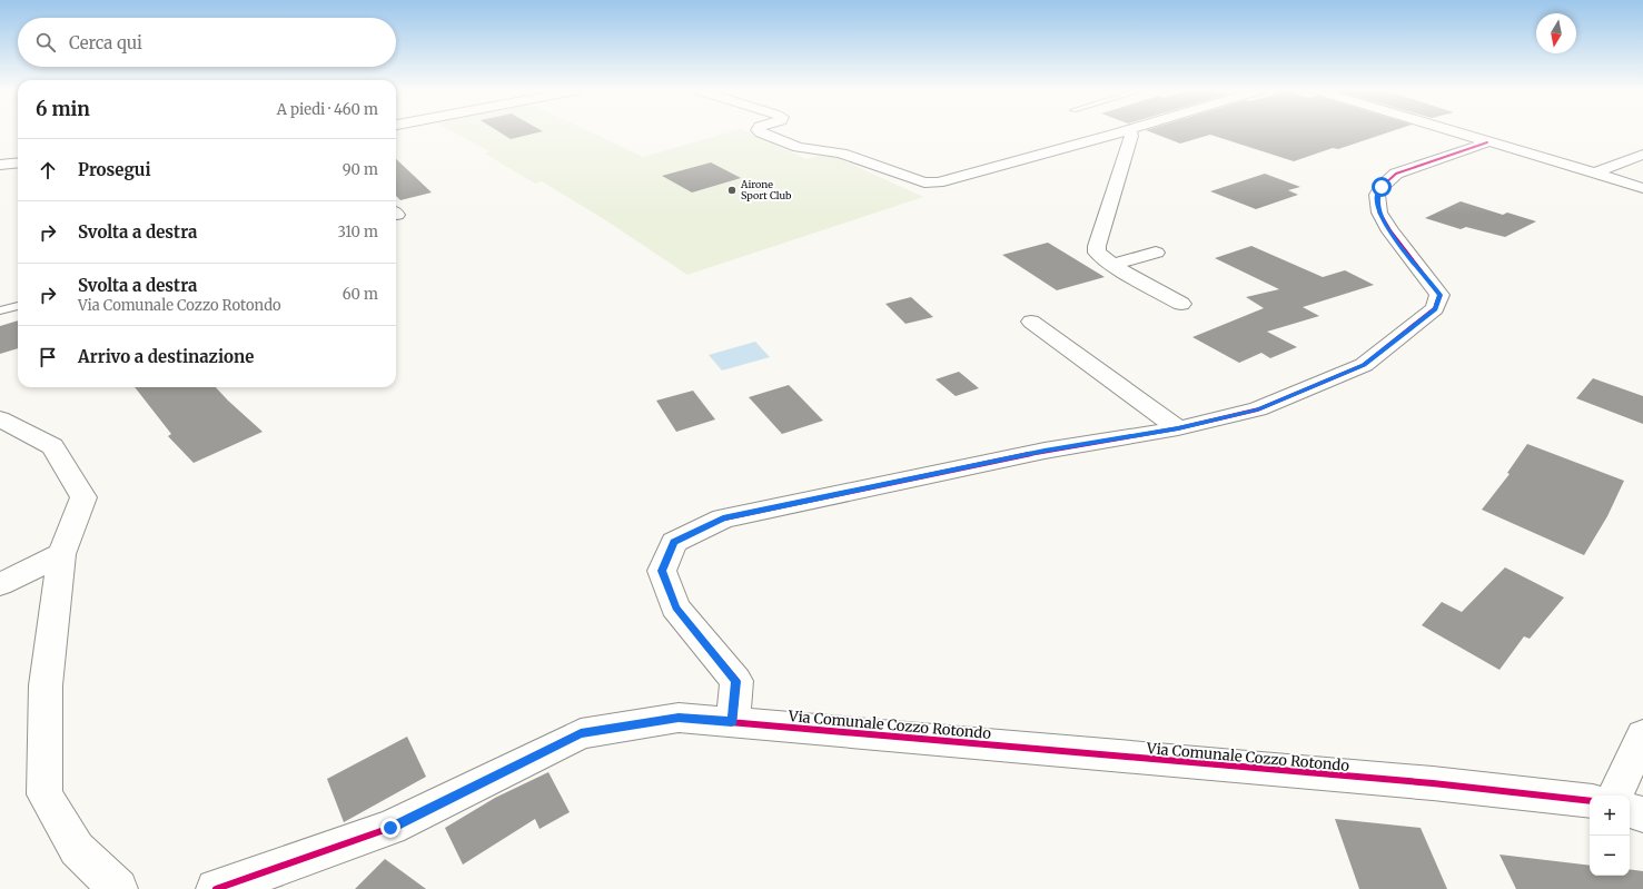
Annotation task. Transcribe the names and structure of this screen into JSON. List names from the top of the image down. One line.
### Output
{"streets":{"street":["Via Comunale Cozzo Rotondo"]},"places":["Airone Sport Club"],"north":"bottom","page":{"search":"Cerca qui","heading":["6 min","A piedi · 460 m"],"list":[["Prosegui","90 m"],["Svolta a destra","310 m"],["Svolta a destra","Via Comunale Cozzo Rotondo","60 m"],"Arrivo a destinazione"],"map_buttons":["+","−"]}}
